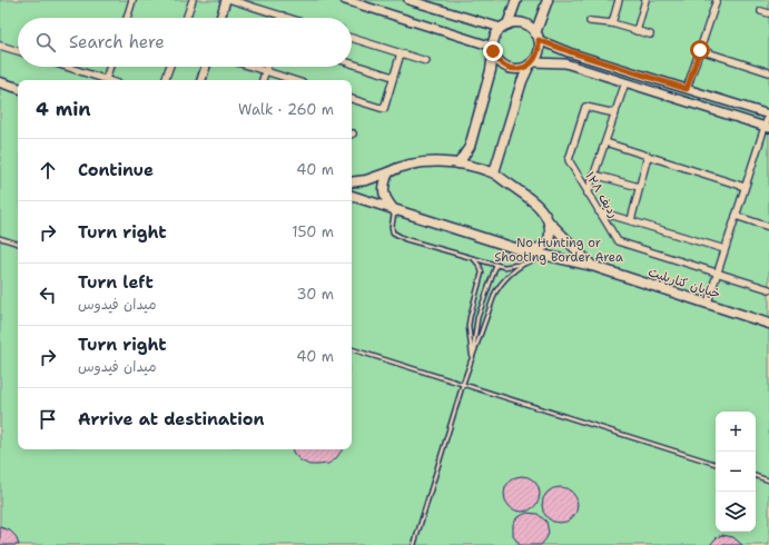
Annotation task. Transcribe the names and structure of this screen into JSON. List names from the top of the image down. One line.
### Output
{"streets":{"main road":["خیابان کنارپلیت"],"street":["ردیف ۱۲۸"]},"parks":["No Hunting or Shooting Border Area"],"page":{"search":"Search here","heading":["4 min","Walk · 260 m"],"list":[["Continue","40 m"],["Turn right","150 m"],["Turn left","میدان فیدوس","30 m"],["Turn right","میدان فیدوس","40 m"],"Arrive at destination"],"map_buttons":["+","−"]}}
